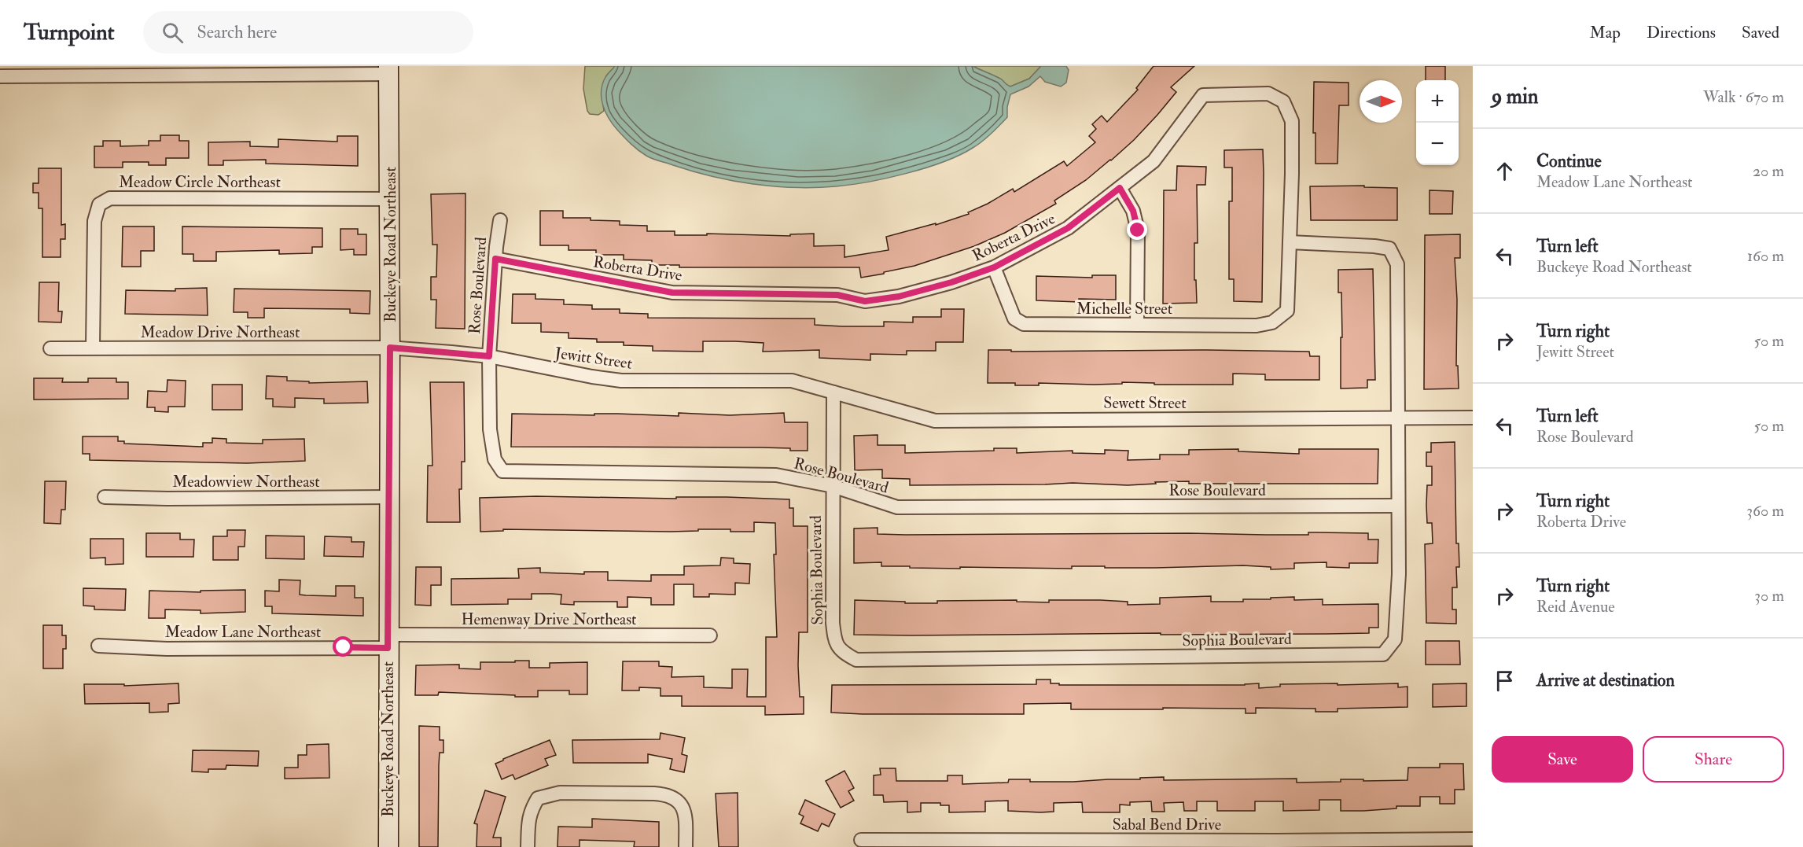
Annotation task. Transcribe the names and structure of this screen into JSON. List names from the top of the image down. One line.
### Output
{"streets":{"street":["Meadow Circle Northeast","Roberta Drive","Buckeye Road Northeast","Rose Boulevard","Michelle Street","Meadow Drive Northeast","Jewitt Street","Sewett Street","Meadowview Northeast","Sophia Boulevard","Hemenway Drive Northeast","Meadow Lane Northeast","Sabal Bend Drive"]},"crossings":[["Meadow Circle Northeast","Buckeye Road Northeast"],["Meadow Circle Northeast","Meadow Drive Northeast"],["Roberta Drive","Rose Boulevard"],["Roberta Drive","Michelle Street"],["Roberta Drive","Sophia Boulevard"],["Buckeye Road Northeast","Meadow Drive Northeast"],["Buckeye Road Northeast","Jewitt Street"],["Buckeye Road Northeast","Meadowview Northeast"],["Buckeye Road Northeast","Hemenway Drive Northeast"],["Buckeye Road Northeast","Meadow Lane Northeast"],["Rose Boulevard","Jewitt Street"],["Rose Boulevard","Sophia Boulevard"],["Meadow Drive Northeast","Jewitt Street"],["Jewitt Street","Sewett Street"],["Jewitt Street","Sophia Boulevard"],["Sewett Street","Sophia Boulevard"],["Hemenway Drive Northeast","Meadow Lane Northeast"]],"north":"right","page":{"header":"Turnpoint","search":"Search here","nav":["Map","Directions","Saved"],"heading":["9 min","Walk · 670 m"],"map_buttons":["+","−"],"list":[["Continue","Meadow Lane Northeast","20 m"],["Turn left","Buckeye Road Northeast","160 m"],["Turn right","Jewitt Street","50 m"],["Turn left","Rose Boulevard","50 m"],["Turn right","Roberta Drive","360 m"],["Turn right","Reid Avenue","30 m"],"Arrive at destination"],"buttons":["Save","Share"]}}
